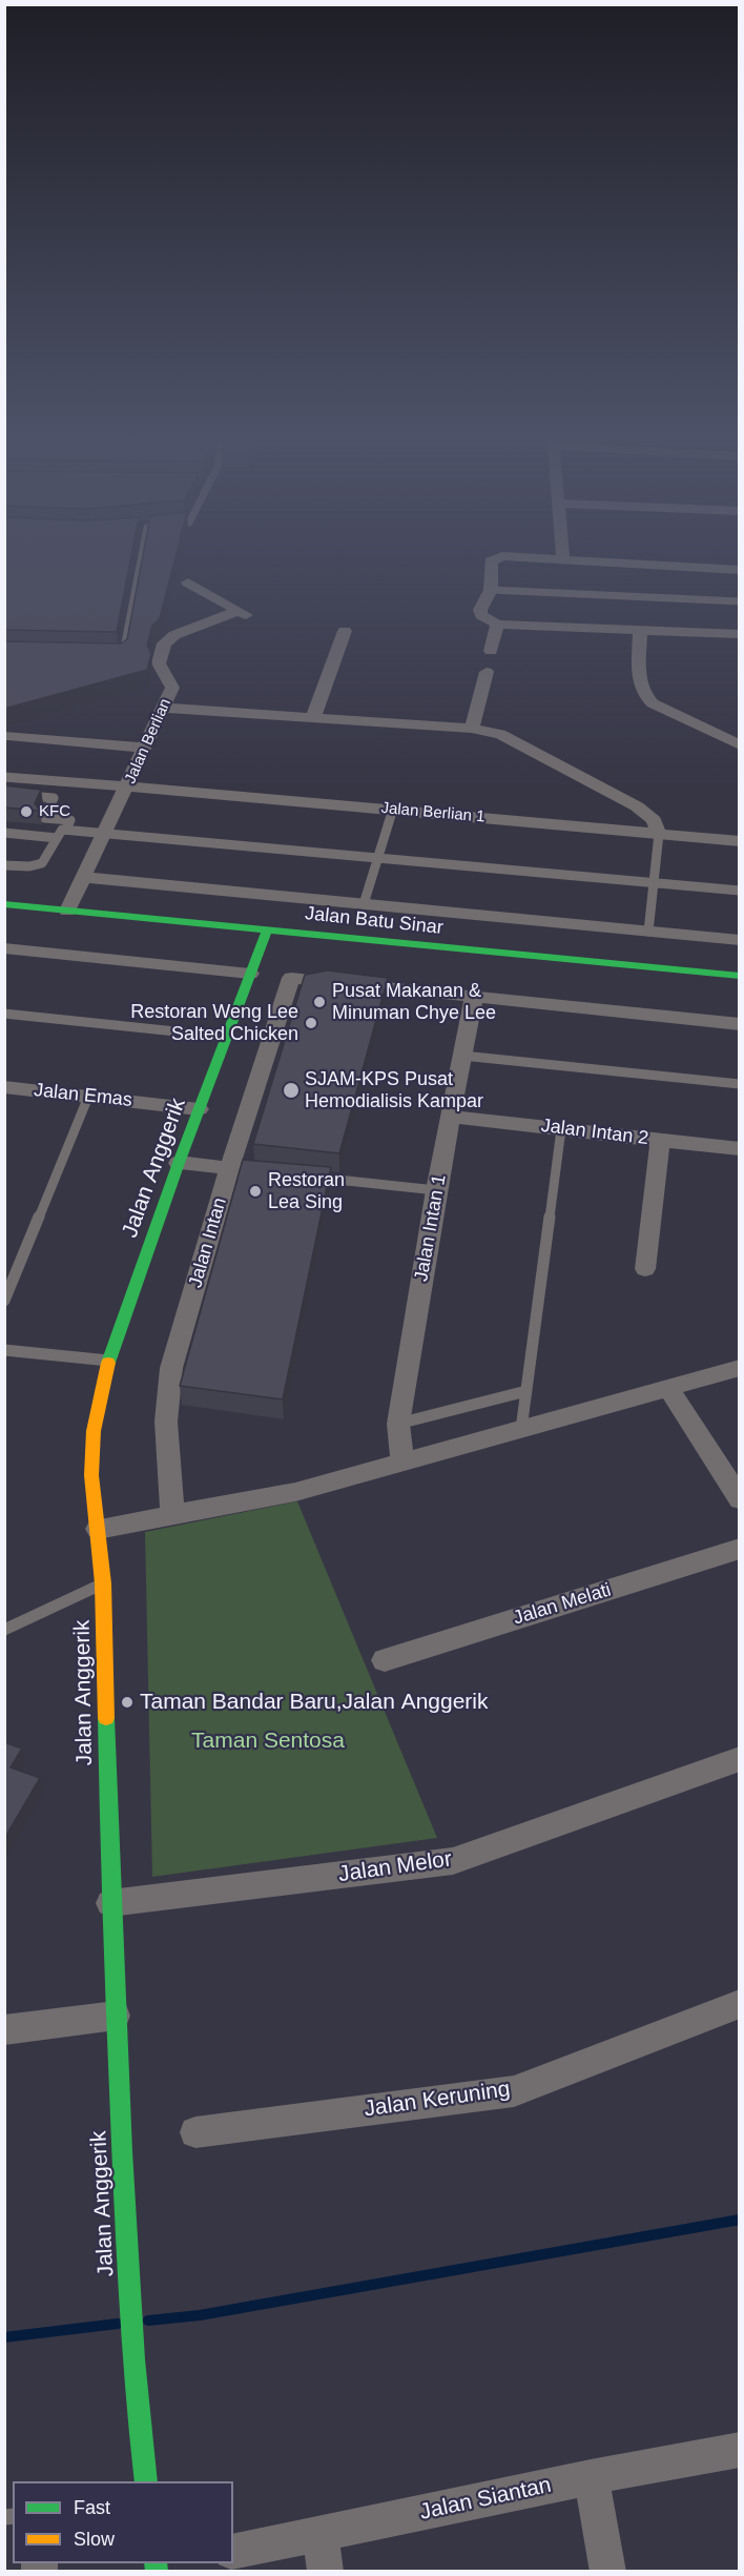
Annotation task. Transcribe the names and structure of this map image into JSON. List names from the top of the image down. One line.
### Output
{"streets":{"street":["Jalan Berlian","Jalan Berlian 1","Jalan Batu Sinar","Jalan Emas","Jalan Intan 2","Jalan Anggerik","Jalan Intan 1","Jalan Intan","Jalan Melati","Jalan Melor","Jalan Keruning","Jalan Siantan"]},"crossings":[["Jalan Berlian","Jalan Berlian 1"],["Jalan Berlian","Jalan Batu Sinar"],["Jalan Batu Sinar","Jalan Anggerik"],["Jalan Emas","Jalan Anggerik"],["Jalan Intan 2","Jalan Intan 1"],["Jalan Anggerik","Jalan Melor"],["Jalan Intan 1","Jalan Intan"]],"parks":["Taman Sentosa"],"places":["KFC","Pusat Makanan & Minuman Chye Lee","Restoran Weng Lee Salted Chicken","SJAM-KPS Pusat Hemodialisis Kampar","Restoran Lea Sing","Taman Bandar Baru,Jalan Anggerik"],"legend":["Fast","Slow"]}
